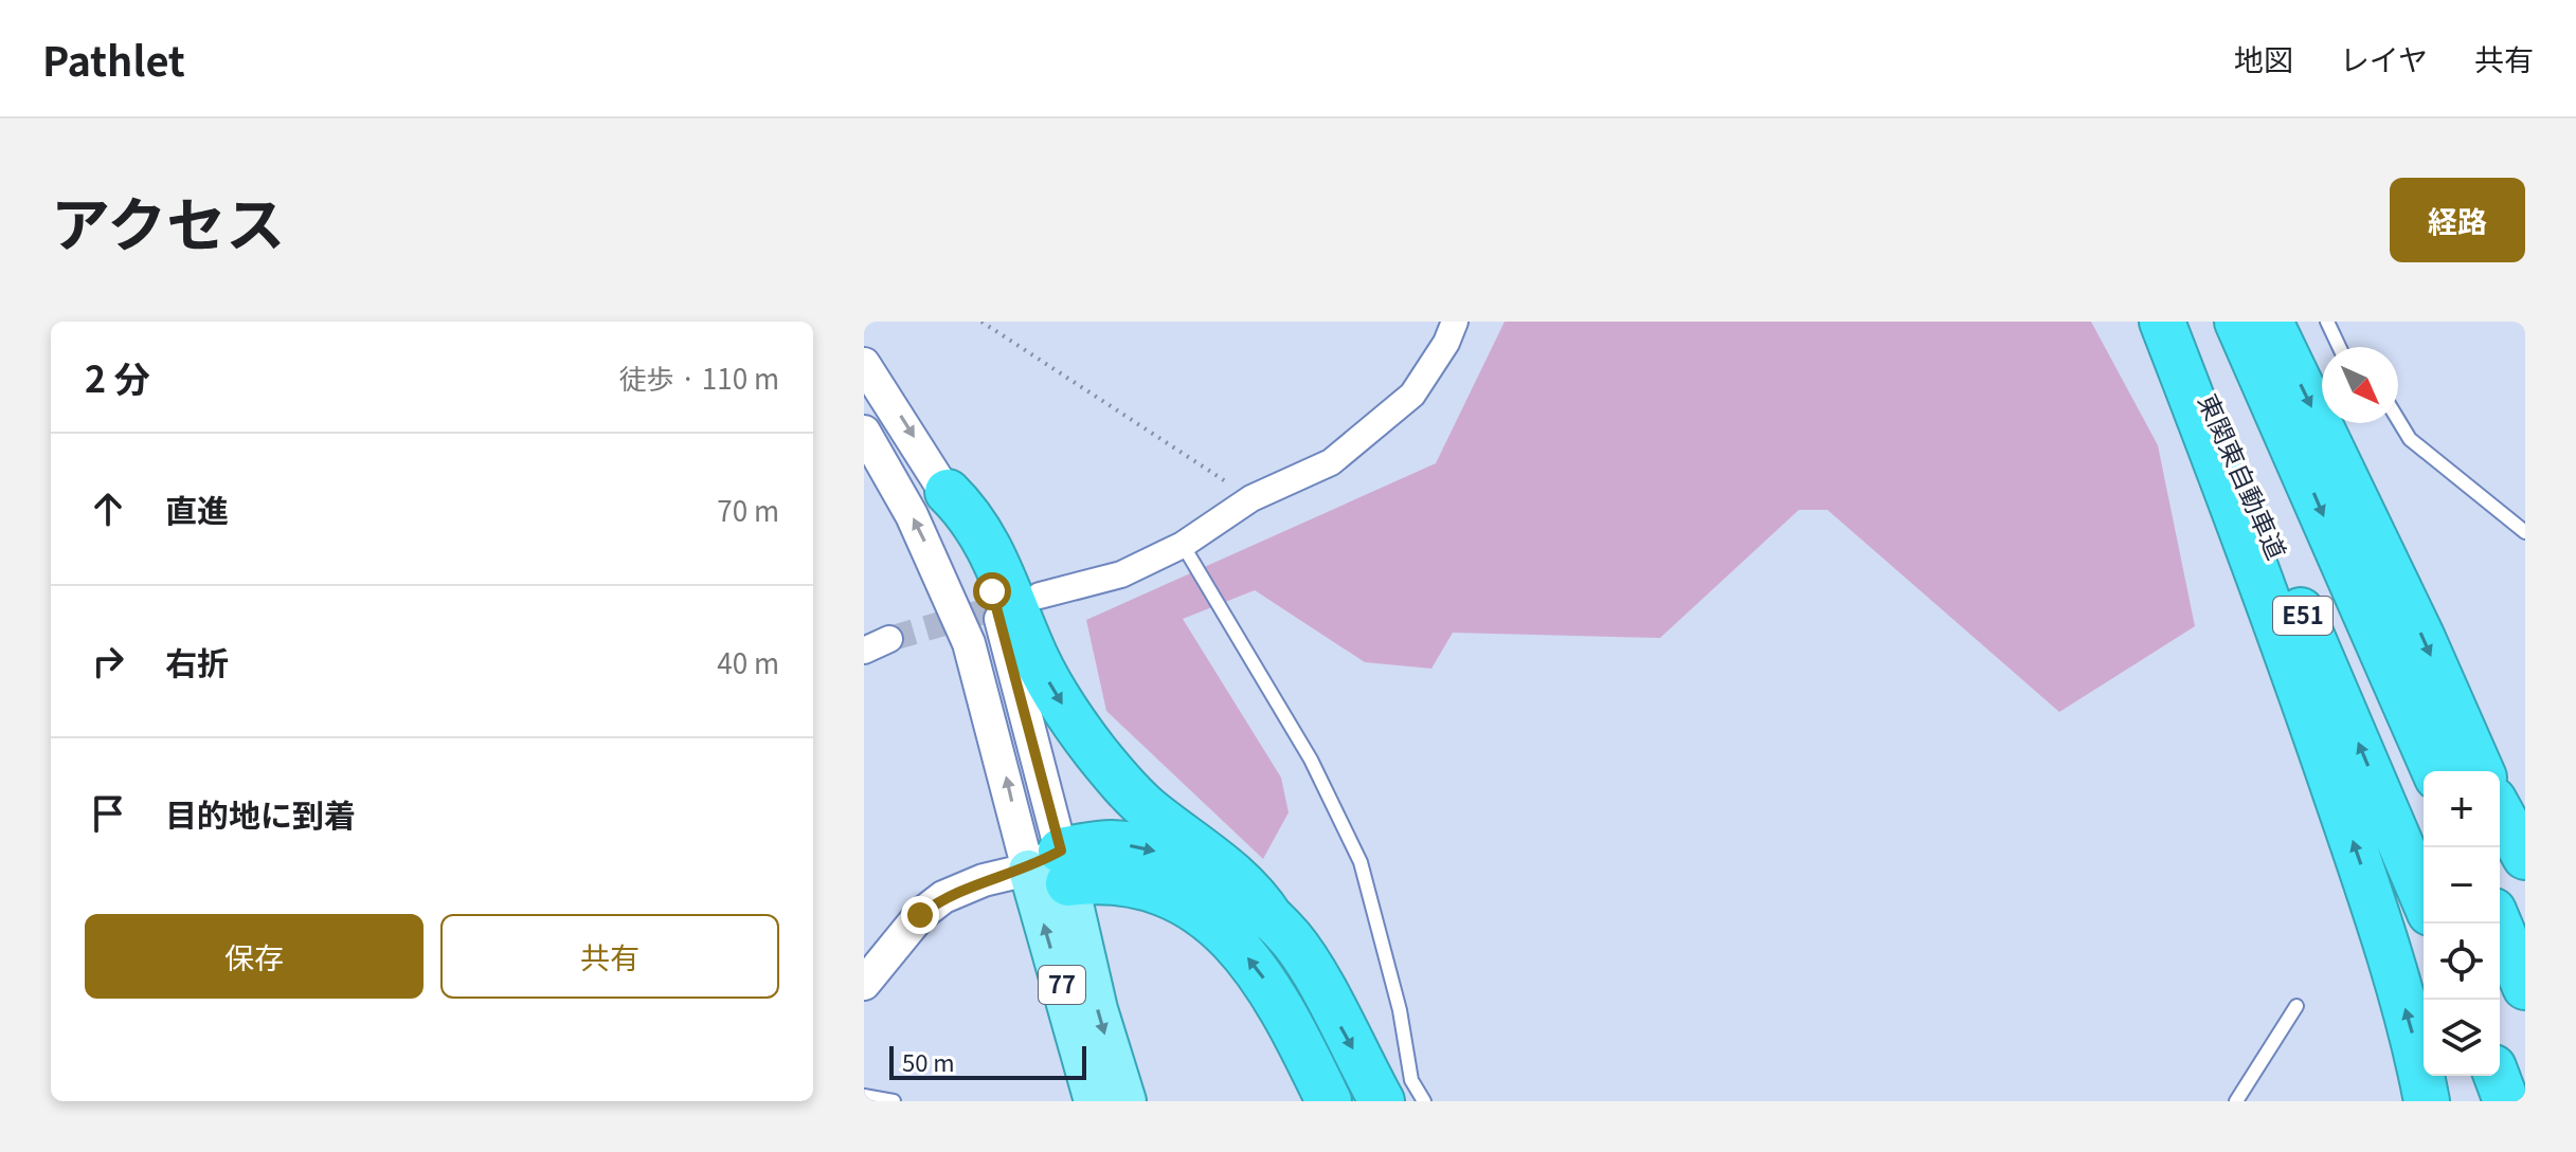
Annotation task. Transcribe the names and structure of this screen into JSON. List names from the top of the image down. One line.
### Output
{"streets":{"highway":["東関東自動車道","E51"],"main road":["77"]},"scale_bar":"50 m","north":"bottom right","page":{"header":"Pathlet","nav":["地図","レイヤ","共有"],"title":"アクセス","buttons":["経路",["保存","共有"]],"heading":["2 分","徒歩 · 110 m"],"list":[["直進","70 m"],["右折","40 m"],"目的地に到着"],"map_buttons":["+","−"],"scale":"50 m"}}
